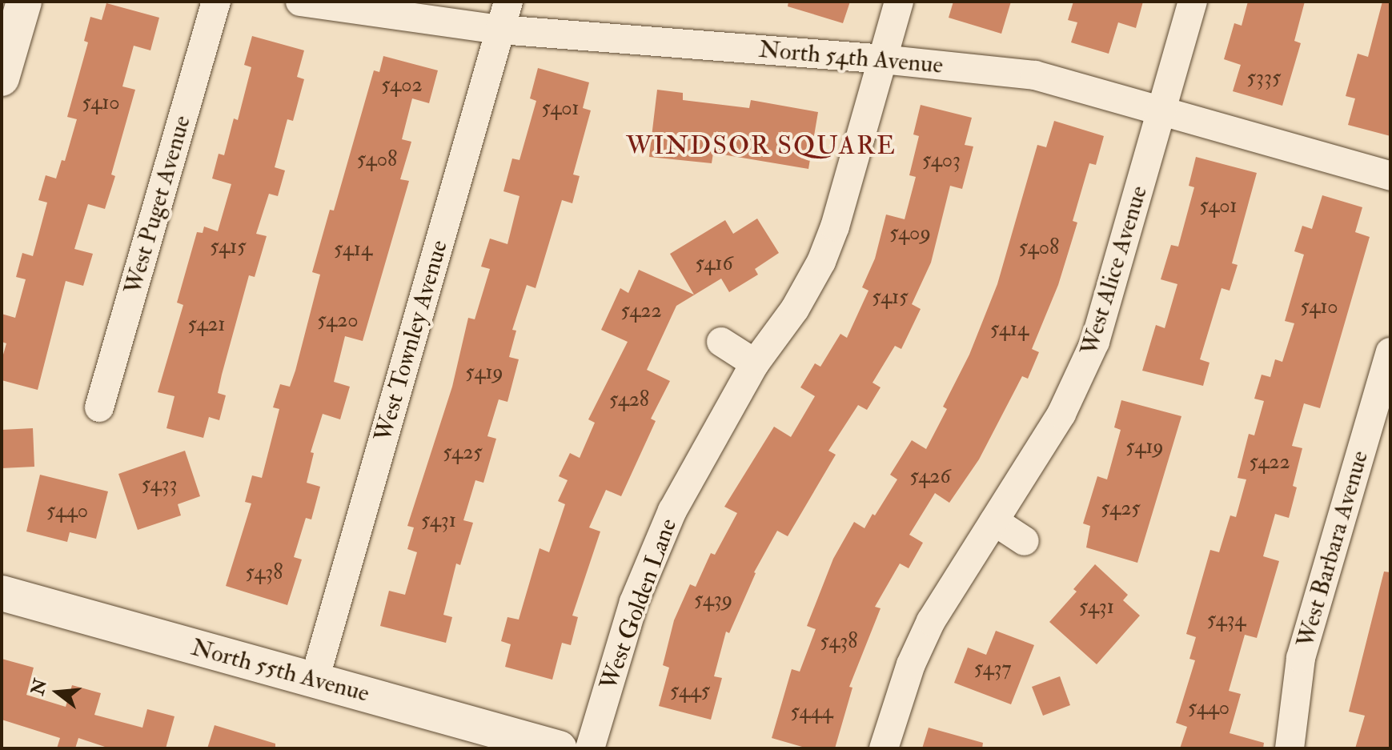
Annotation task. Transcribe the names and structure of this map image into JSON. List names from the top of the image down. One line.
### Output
{"streets":{"street":["North 54th Avenue","West Puget Avenue","West Alice Avenue","West Townley Avenue","West Barbara Avenue","West Golden Lane","North 55th Avenue"]},"crossings":[["North 54th Avenue","West Alice Avenue"],["North 54th Avenue","West Townley Avenue"],["North 54th Avenue","West Golden Lane"],["West Townley Avenue","North 55th Avenue"]],"districts":["WINDSOR SQUARE"],"house_numbers":["5335","5402","5410","5401","5408","5403","5401","5409","5415","5408","5414","5416","5415","5410","5422","5420","5421","5414","5419","5428","5419","5425","5422","5426","5433","5425","5440","5431","5438","5439","5431","5434","5438","5437","5445","5440","5444"],"north":"left"}
